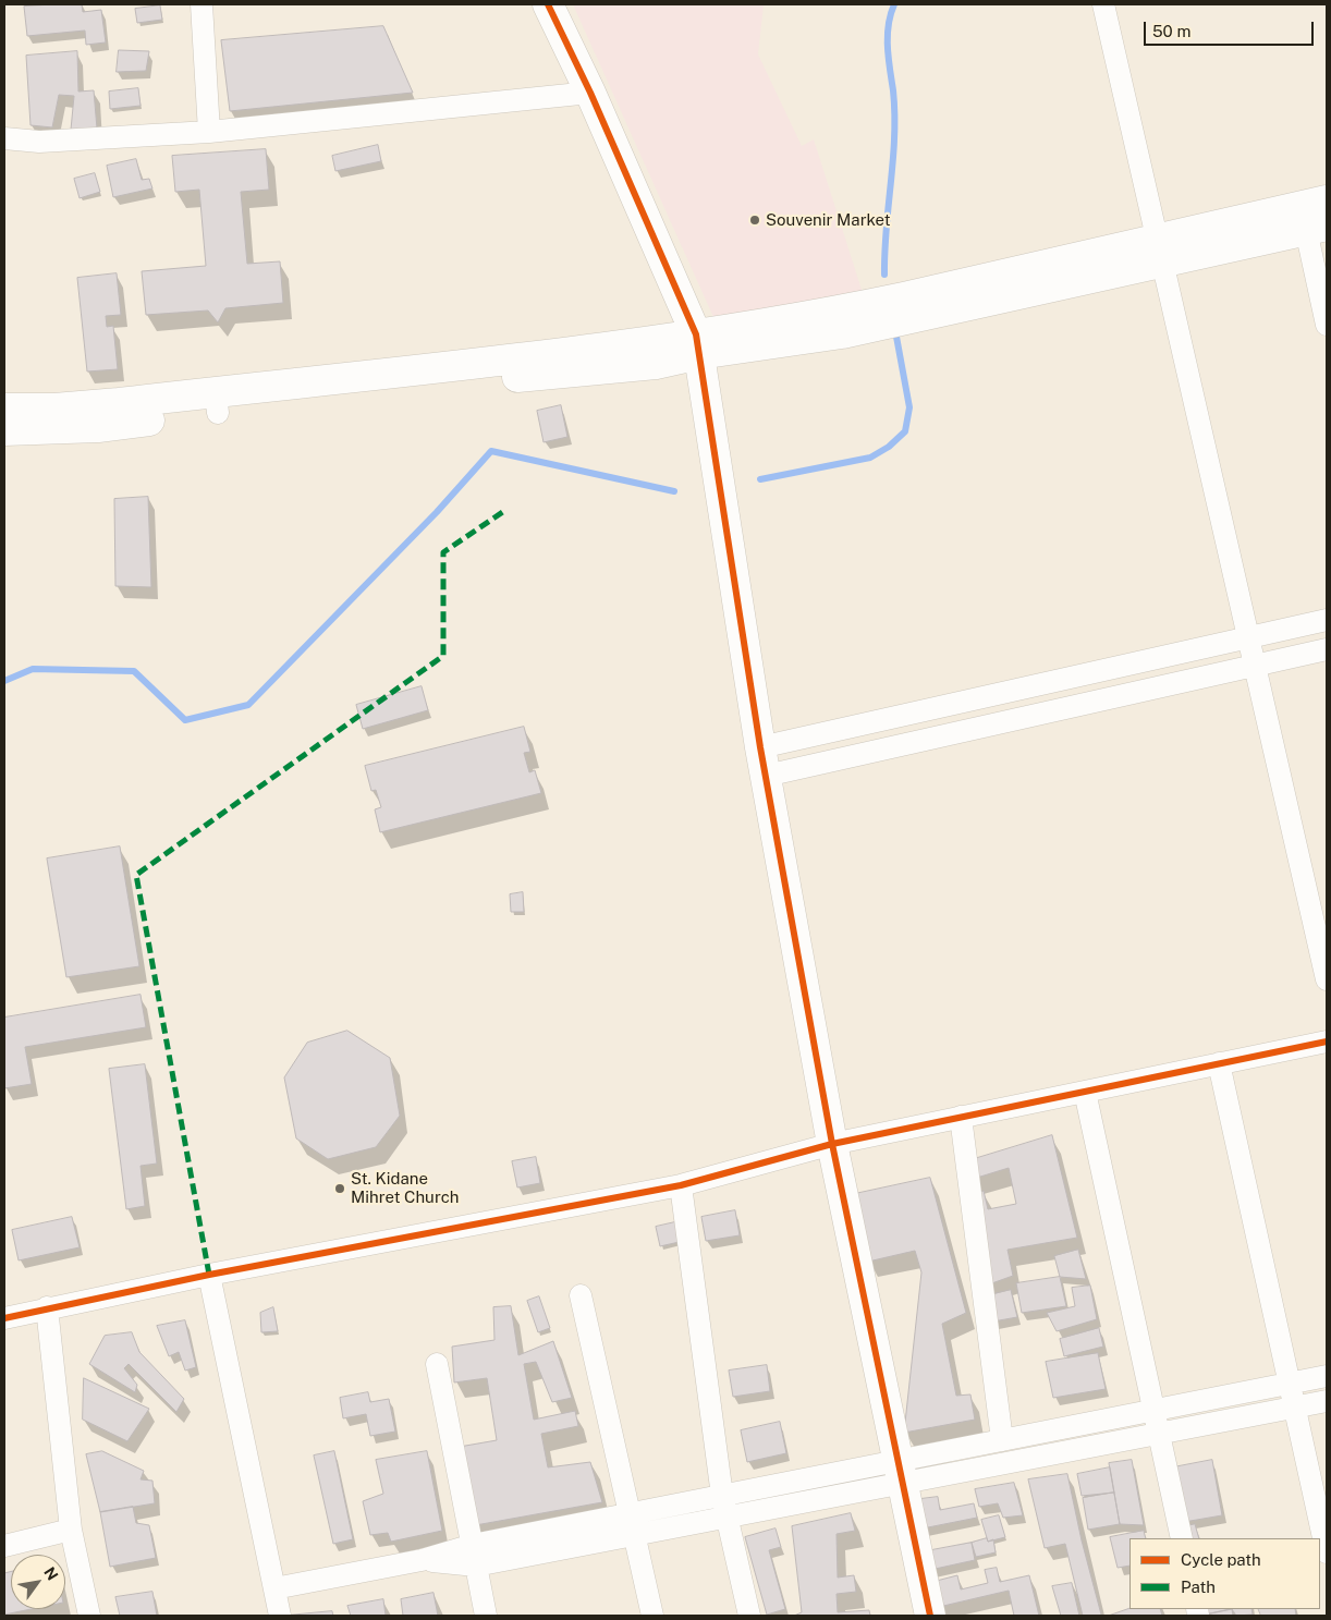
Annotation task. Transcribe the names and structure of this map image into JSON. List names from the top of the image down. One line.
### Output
{"places":["Souvenir Market","St. Kidane Mihret Church"],"legend":["Cycle path","Path"],"scale_bar":"50 m","north":"top right"}
